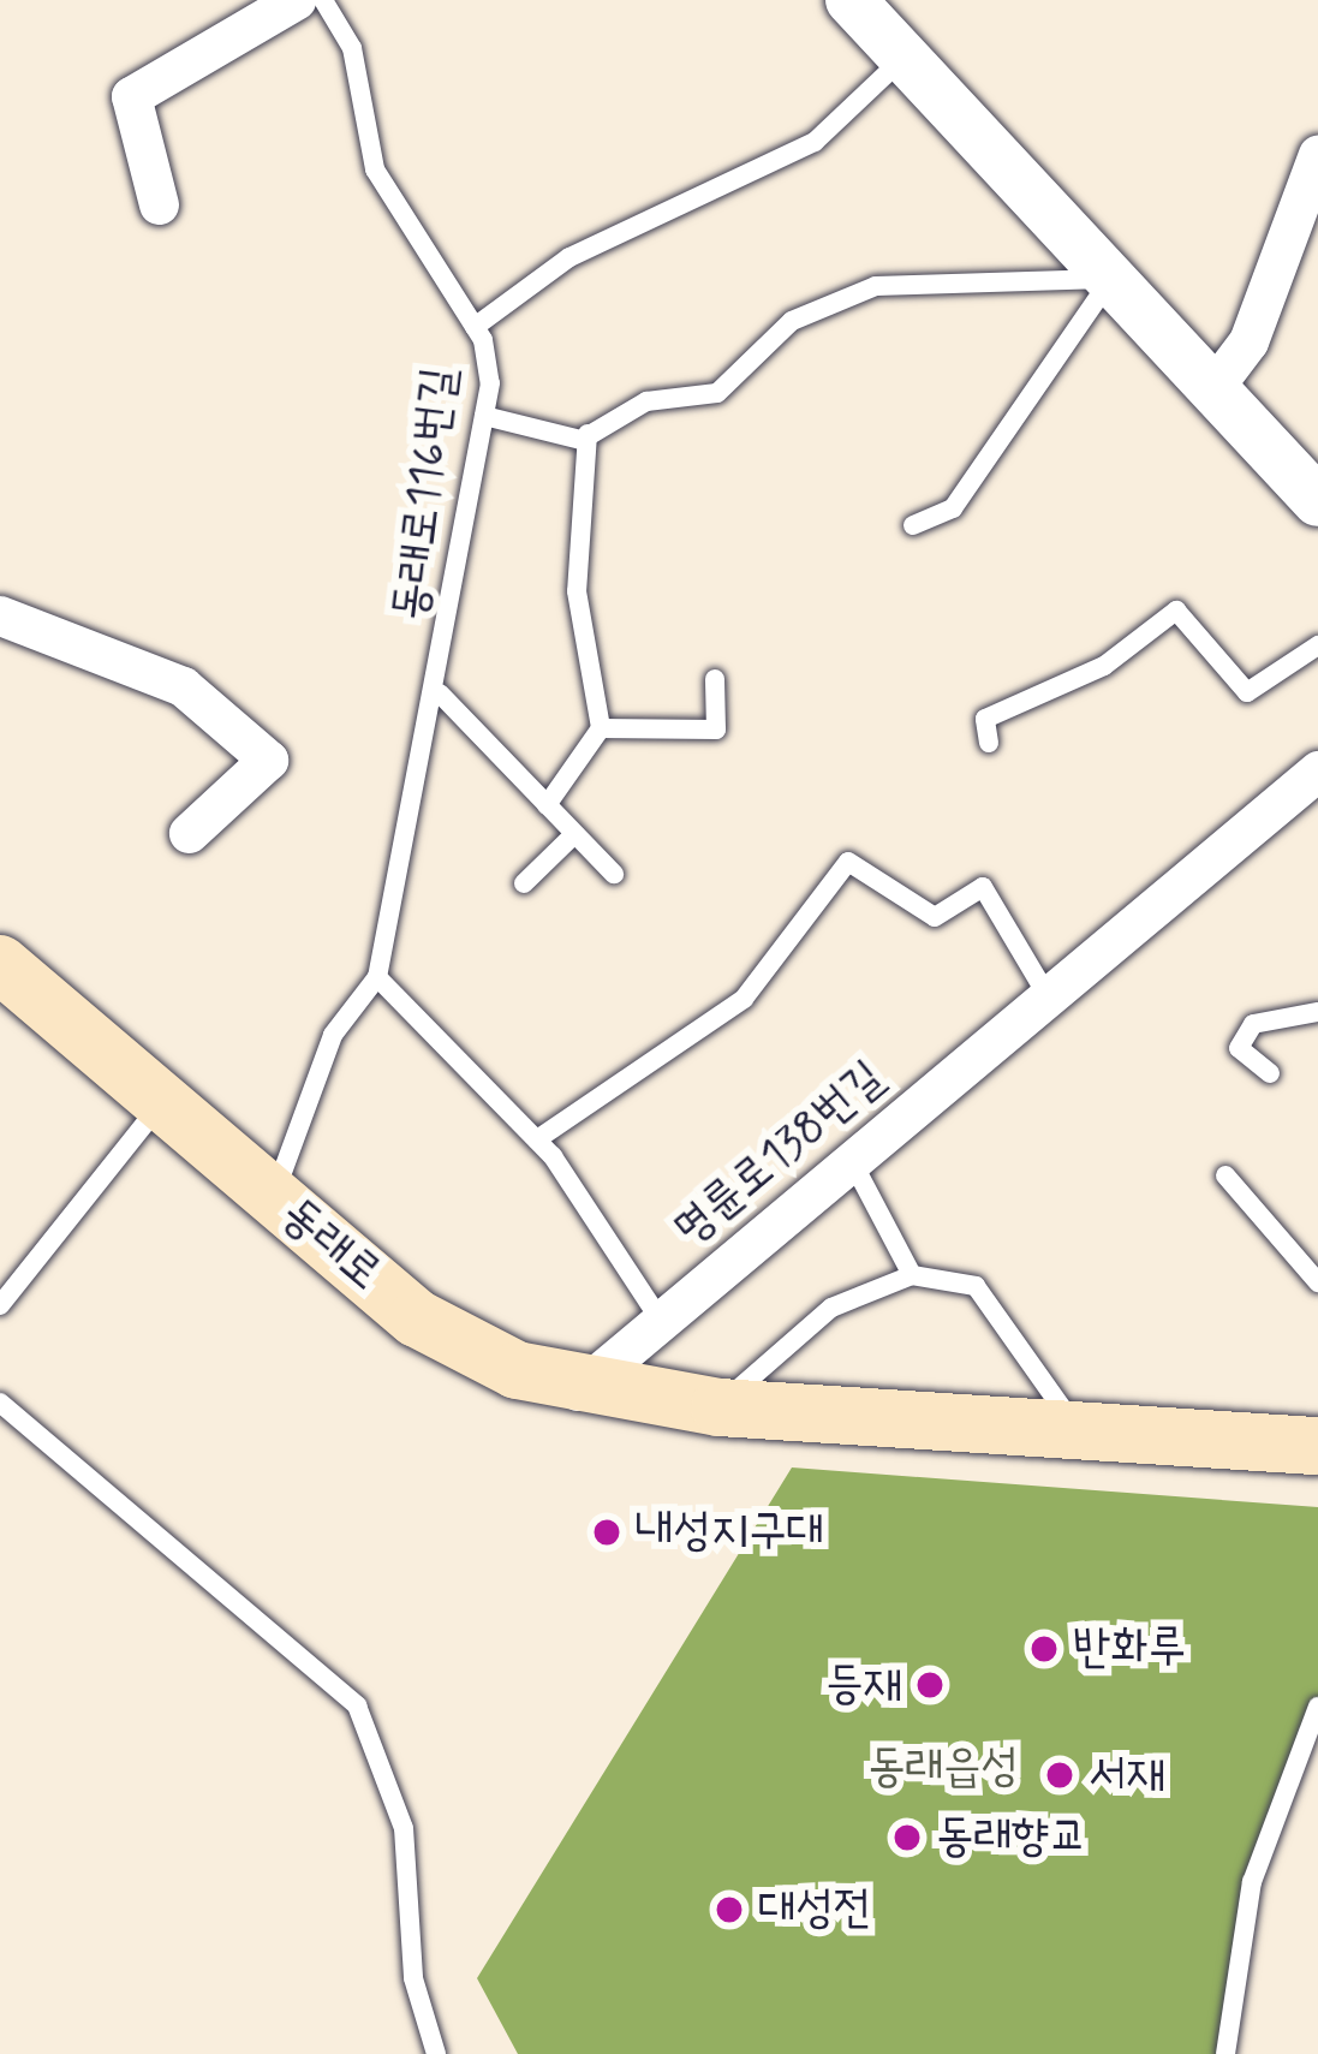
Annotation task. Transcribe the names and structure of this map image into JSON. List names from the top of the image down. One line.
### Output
{"streets":{"main road":["동래로"],"street":["명륜로138번길"],"lane":["동래로116번길"]},"crossings":[["동래로116번길","동래로"],["명륜로138번길","동래로"]],"parks":["동래읍성"],"places":["내성지구대","반화루","등재","서재","동래향교","대성전"]}
